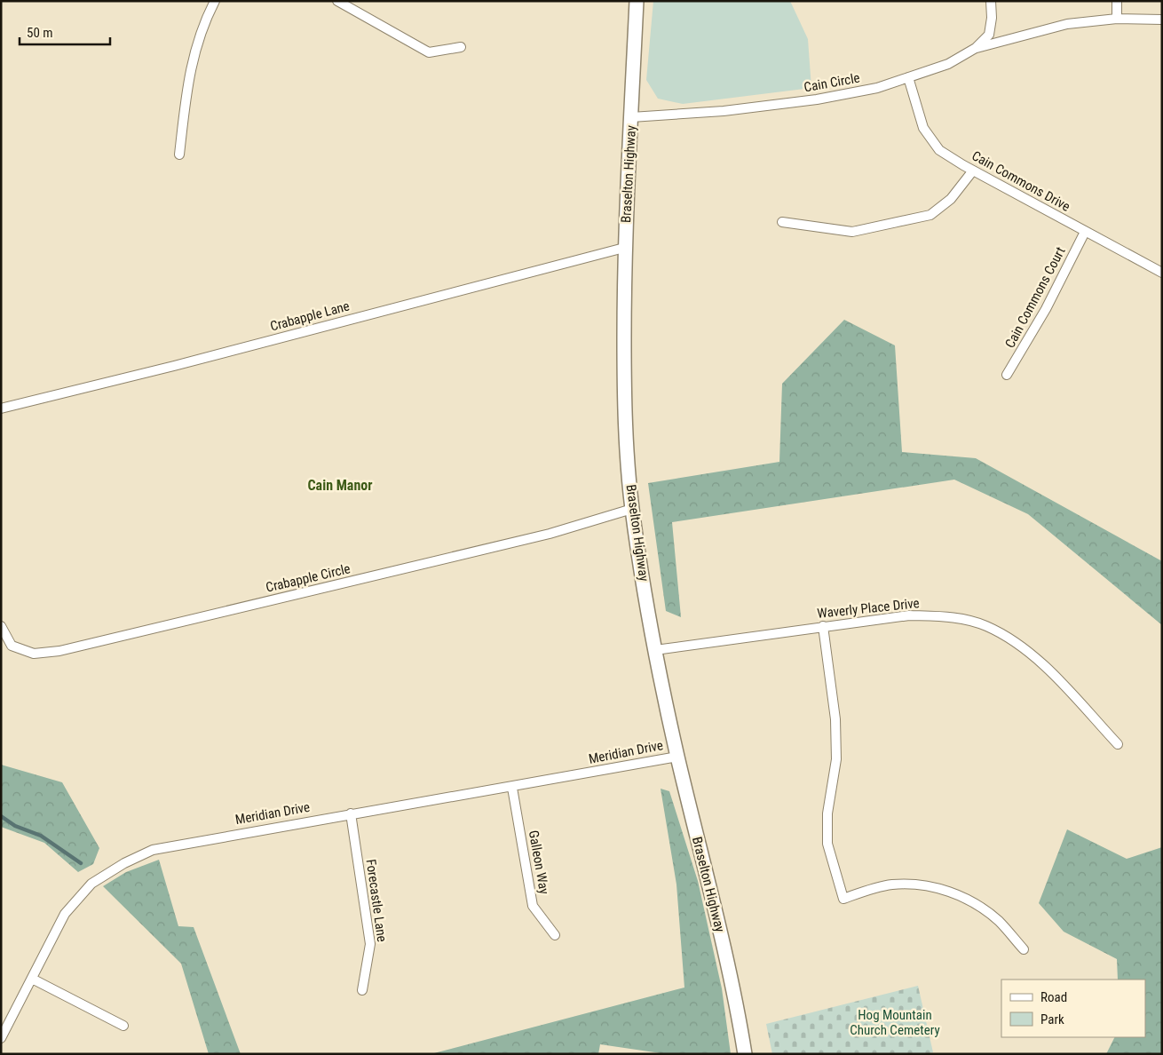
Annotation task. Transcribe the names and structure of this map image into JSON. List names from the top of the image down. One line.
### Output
{"streets":{"main road":["Braselton Highway"],"street":["Cain Circle","Cain Commons Drive","Cain Commons Court","Crabapple Lane","Crabapple Circle","Waverly Place Drive","Meridian Drive","Galleon Way","Forecastle Lane"]},"crossings":[["Cain Circle","Braselton Highway"],["Cain Circle","Cain Commons Drive"],["Braselton Highway","Crabapple Lane"],["Braselton Highway","Crabapple Circle"],["Braselton Highway","Waverly Place Drive"],["Braselton Highway","Meridian Drive"],["Cain Commons Drive","Cain Commons Court"],["Meridian Drive","Galleon Way"],["Meridian Drive","Forecastle Lane"]],"districts":["Cain Manor"],"parks":["Hog Mountain Church Cemetery"],"legend":["Road","Park"],"scale_bar":"50 m"}
